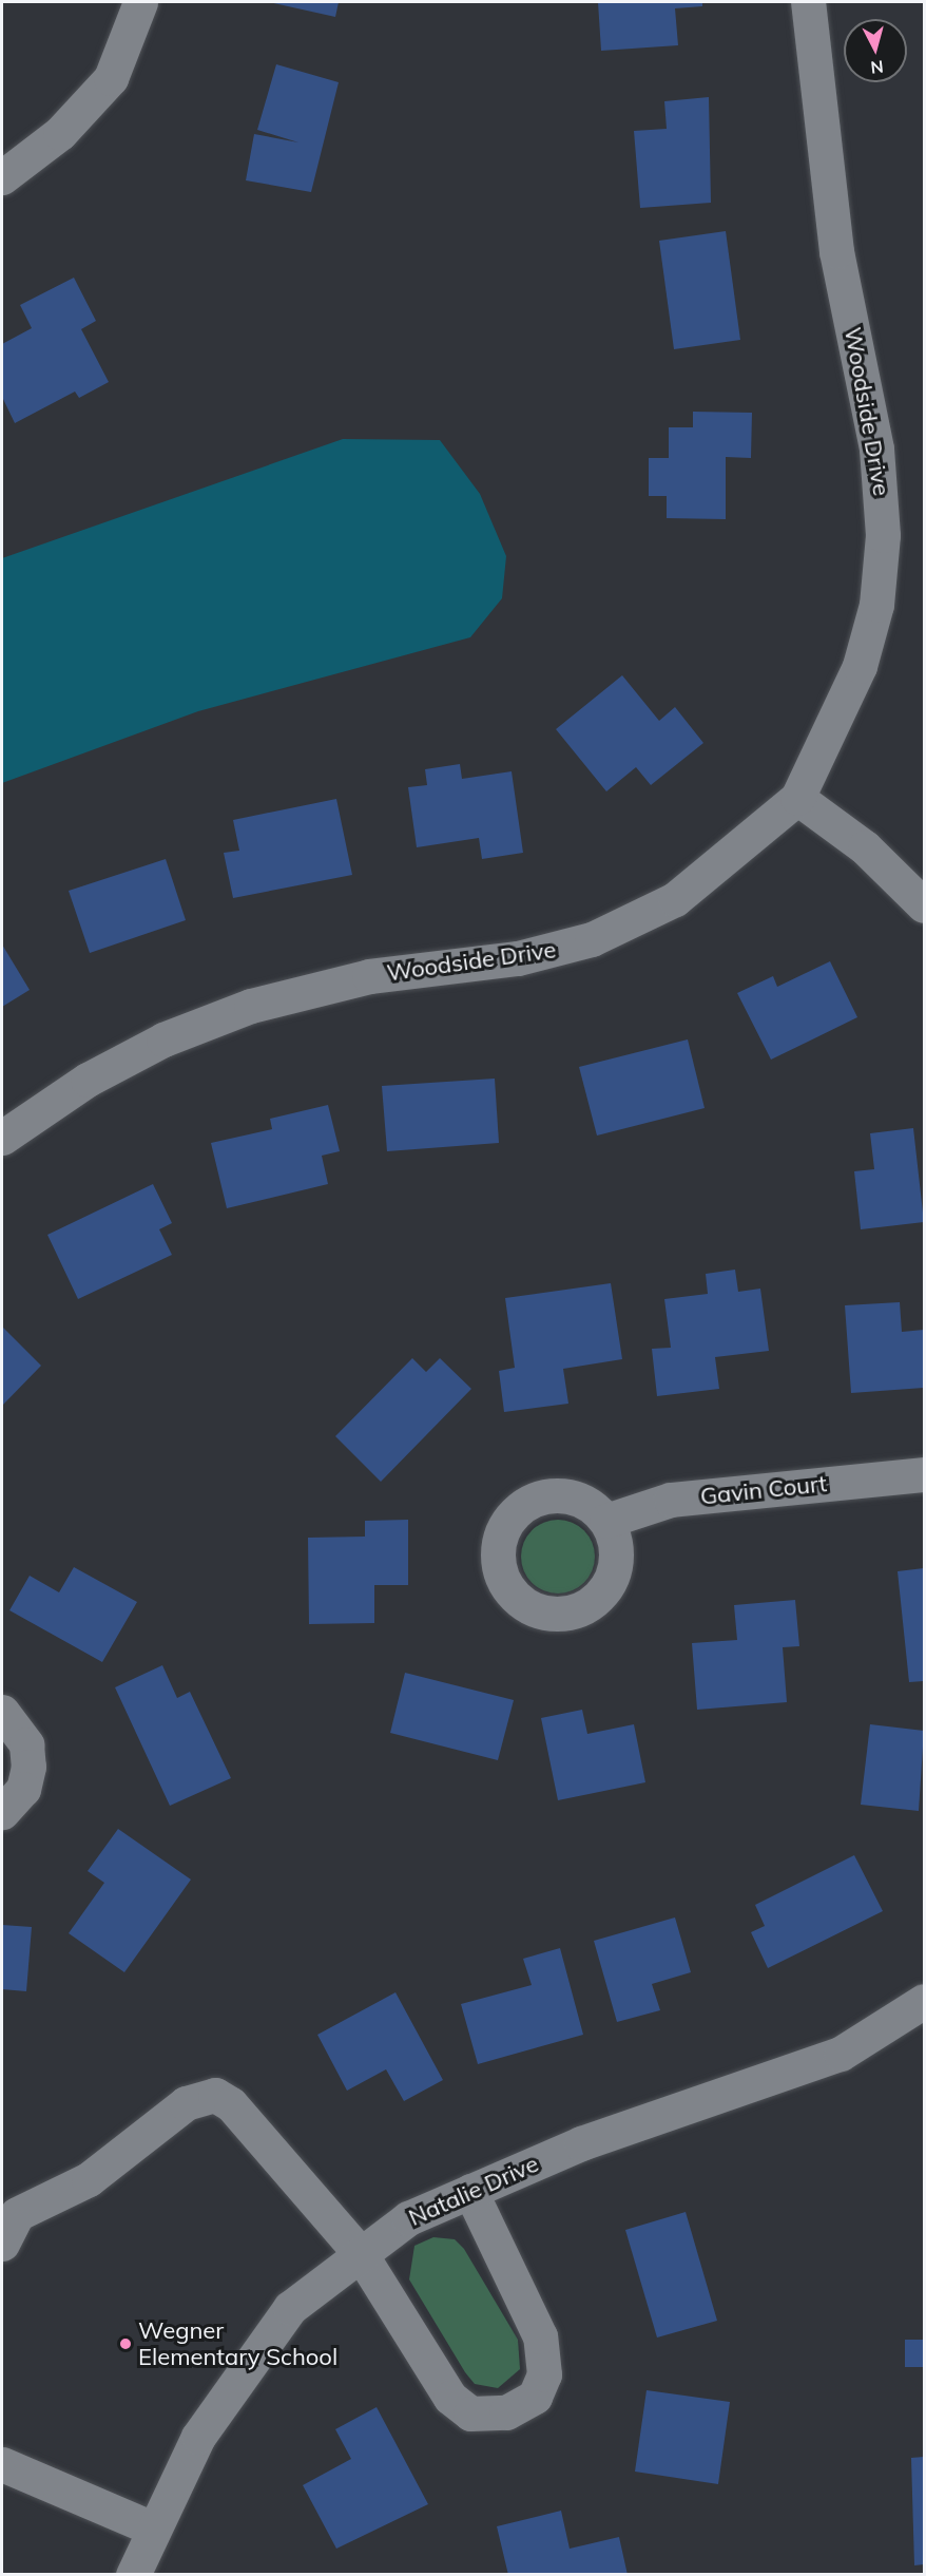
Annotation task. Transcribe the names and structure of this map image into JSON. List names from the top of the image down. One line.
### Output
{"streets":{"street":["Woodside Drive","Gavin Court","Natalie Drive"]},"places":["Wegner Elementary School"],"north":"bottom"}
